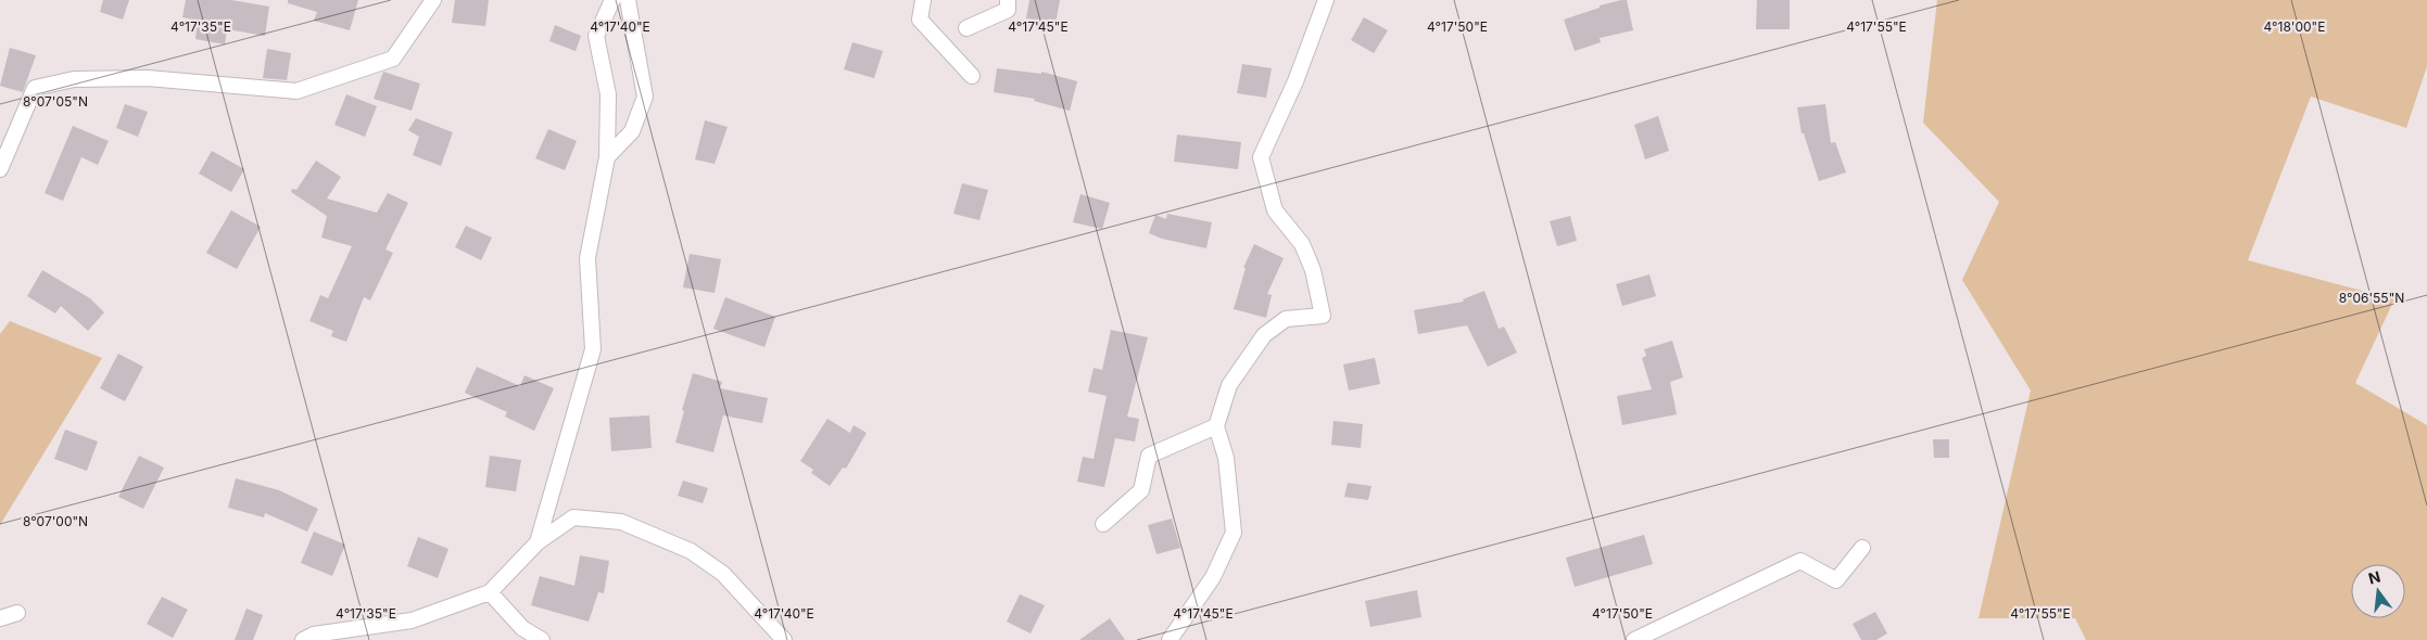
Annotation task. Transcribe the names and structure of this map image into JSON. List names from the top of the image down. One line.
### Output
{"north":"top","coordinates":["4°17'35\"E","4°17'40\"E","4°17'45\"E","4°17'50\"E","4°17'55\"E","4°18'00\"E","8°07'05\"N","8°06'55\"N","8°07'00\"N"]}
